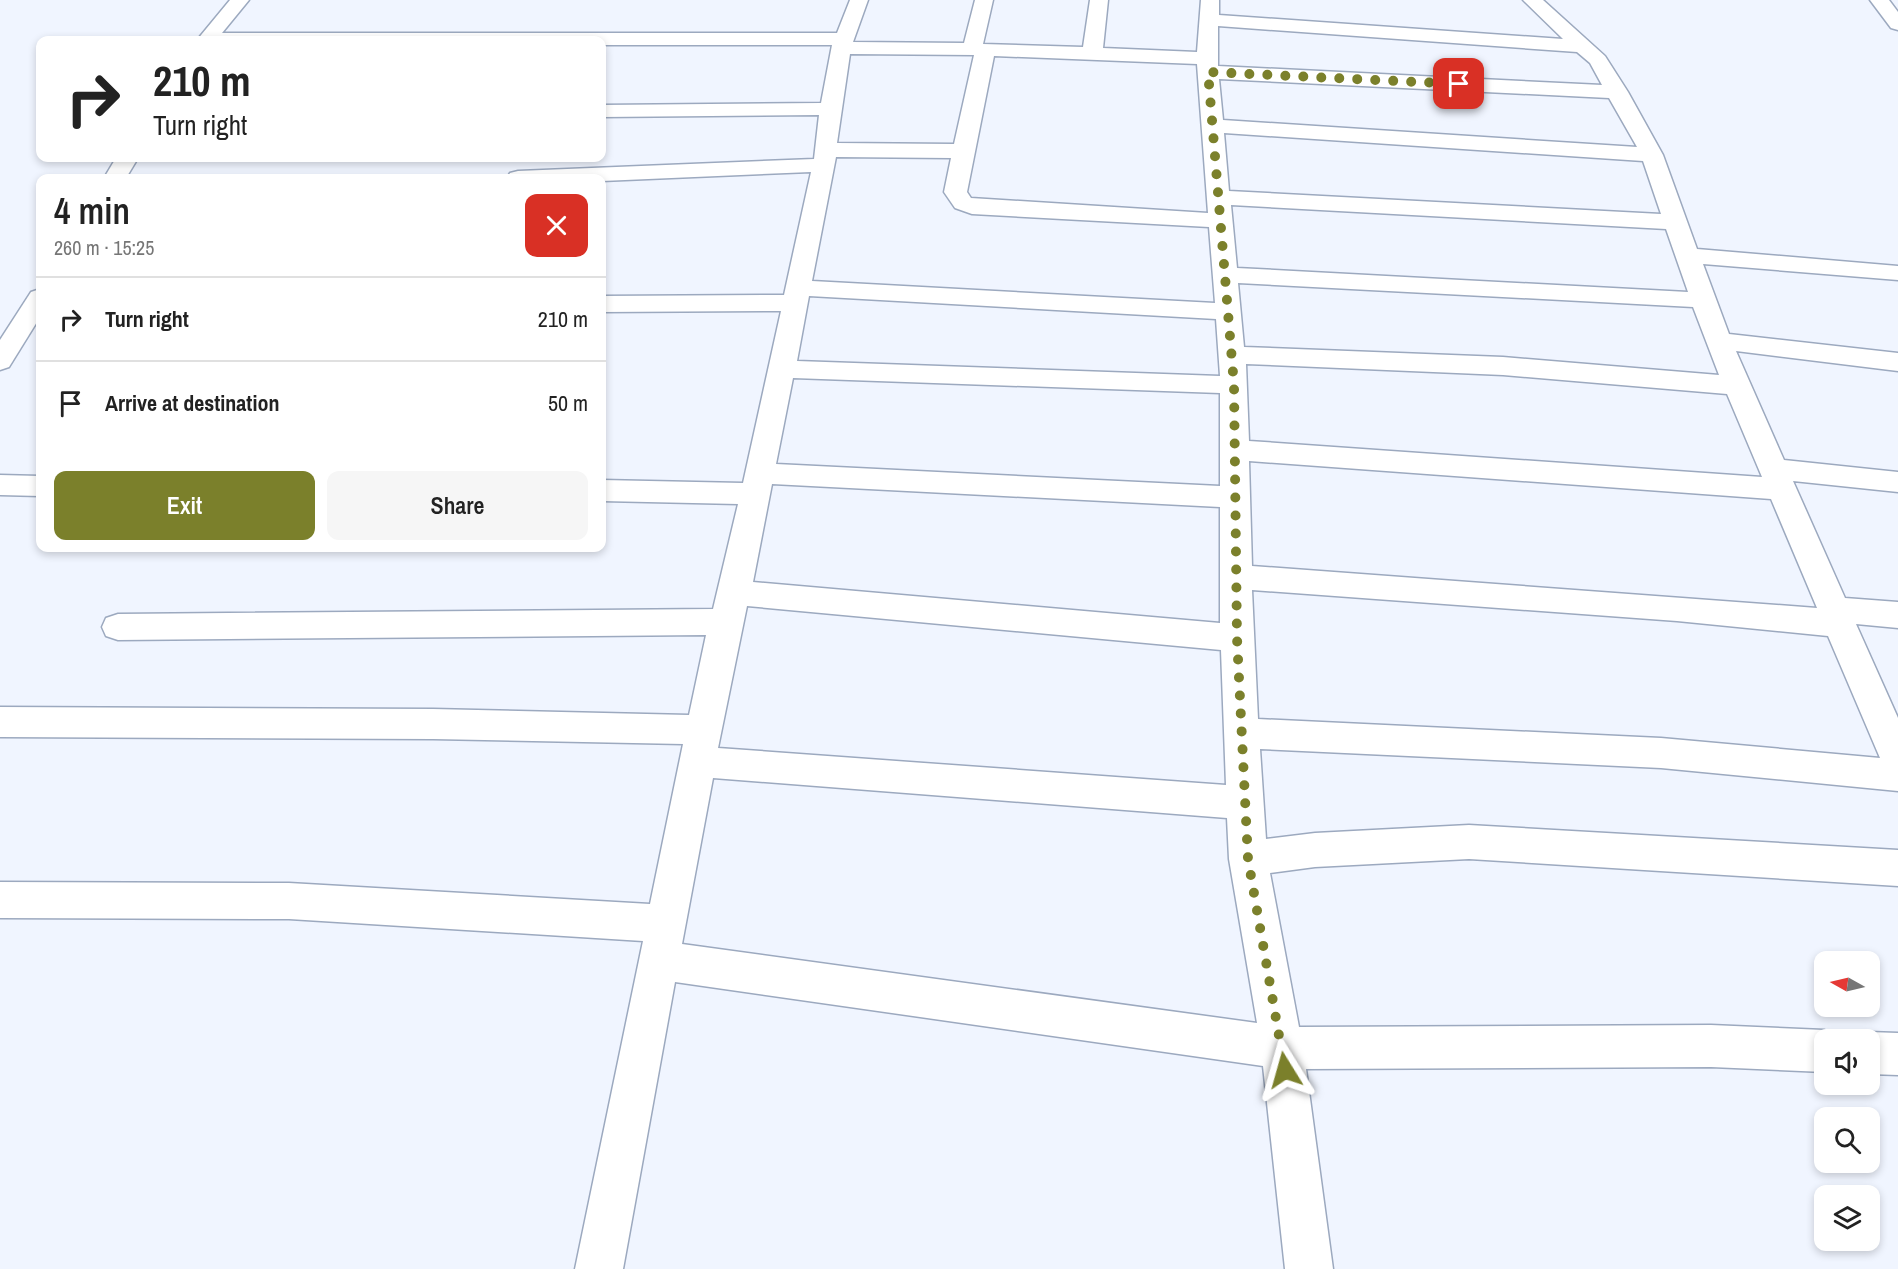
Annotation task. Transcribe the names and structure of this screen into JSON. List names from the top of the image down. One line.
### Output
{"north":"left","page":{"turn":["210 m","Turn right"],"heading":["4 min","260 m · 15:25"],"list":[{"name":"Turn right","value":"210 m"},{"name":"Arrive at destination","value":"50 m"}],"buttons":["Exit","Share"]}}
